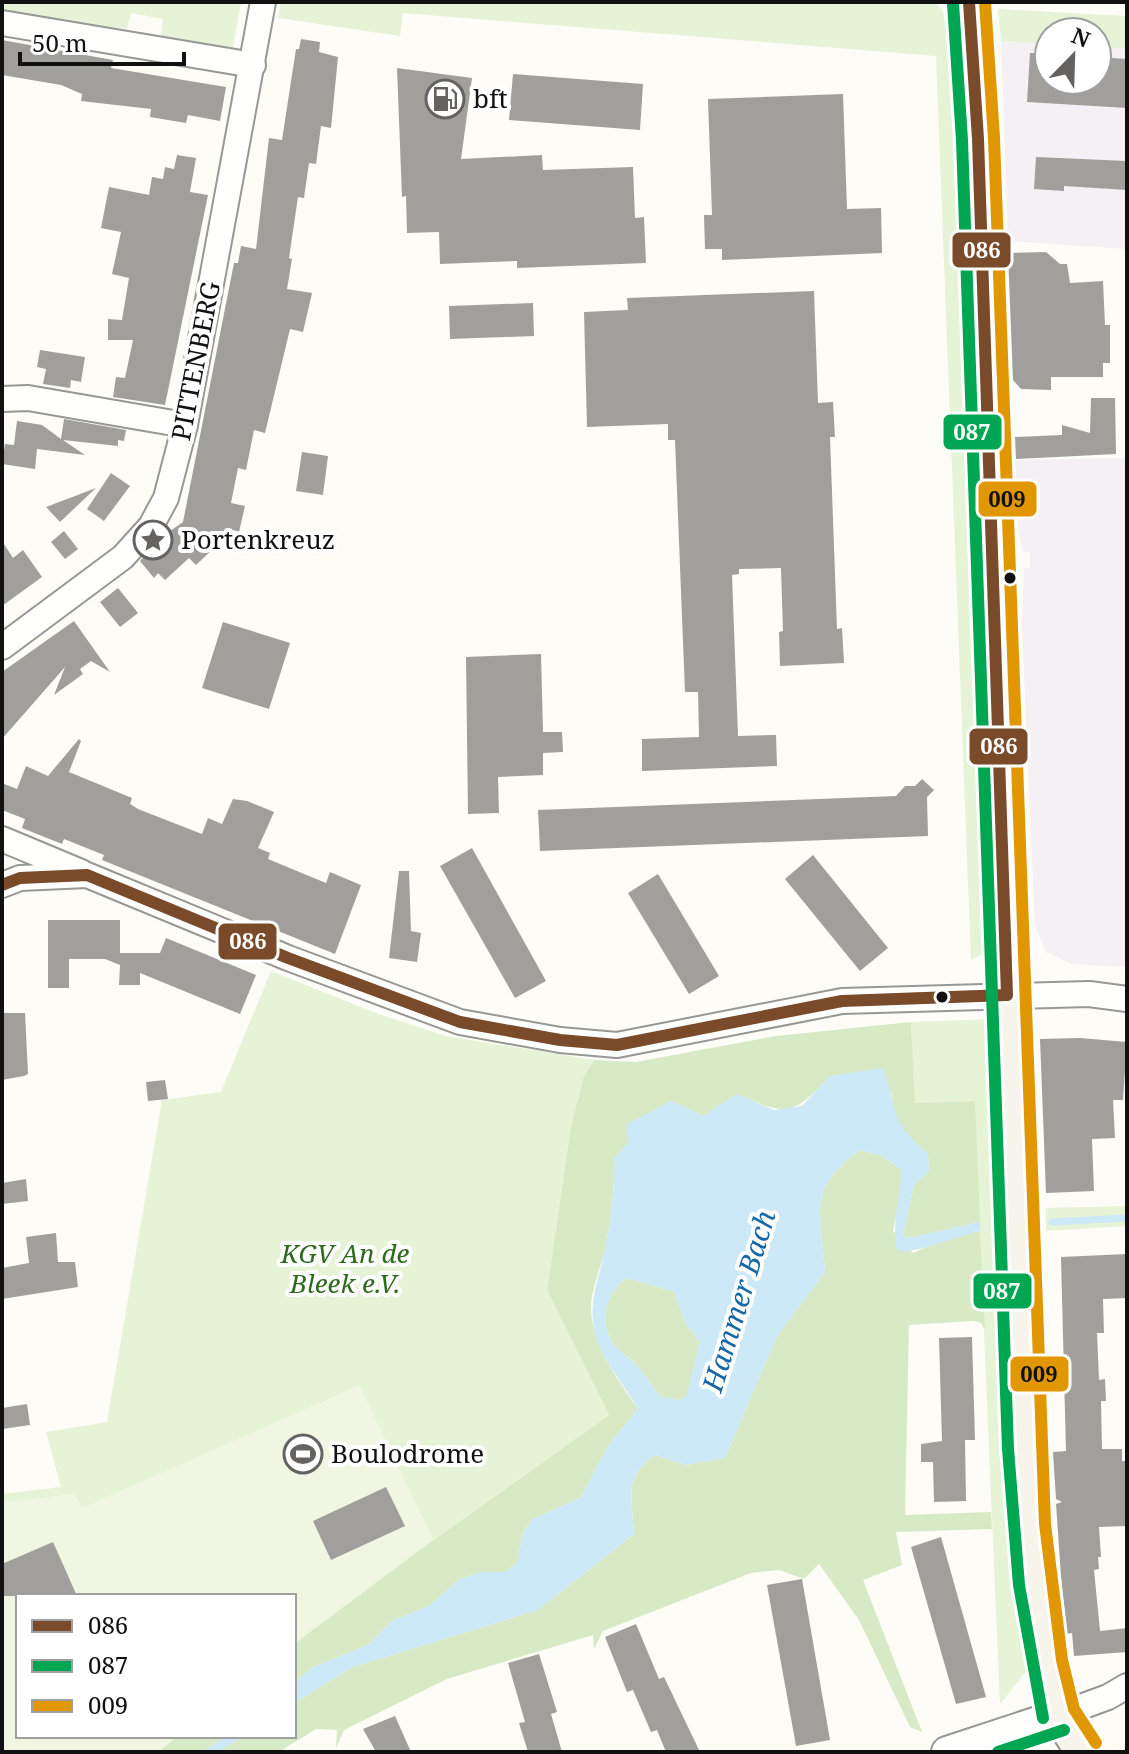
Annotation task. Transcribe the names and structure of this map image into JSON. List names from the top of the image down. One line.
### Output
{"streets":{"street":["PITTENBERG"]},"water":["Hammer Bach"],"parks":["KGV An de Bleek e.V."],"places":{"fuel station":["bft"],"place":["Portenkreuz"],"sports":["Boulodrome"]},"lines":["transit line 086","transit line 009","transit line 087"],"legend":["086","087","009"],"scale_bar":"50 m","north":"top right"}
